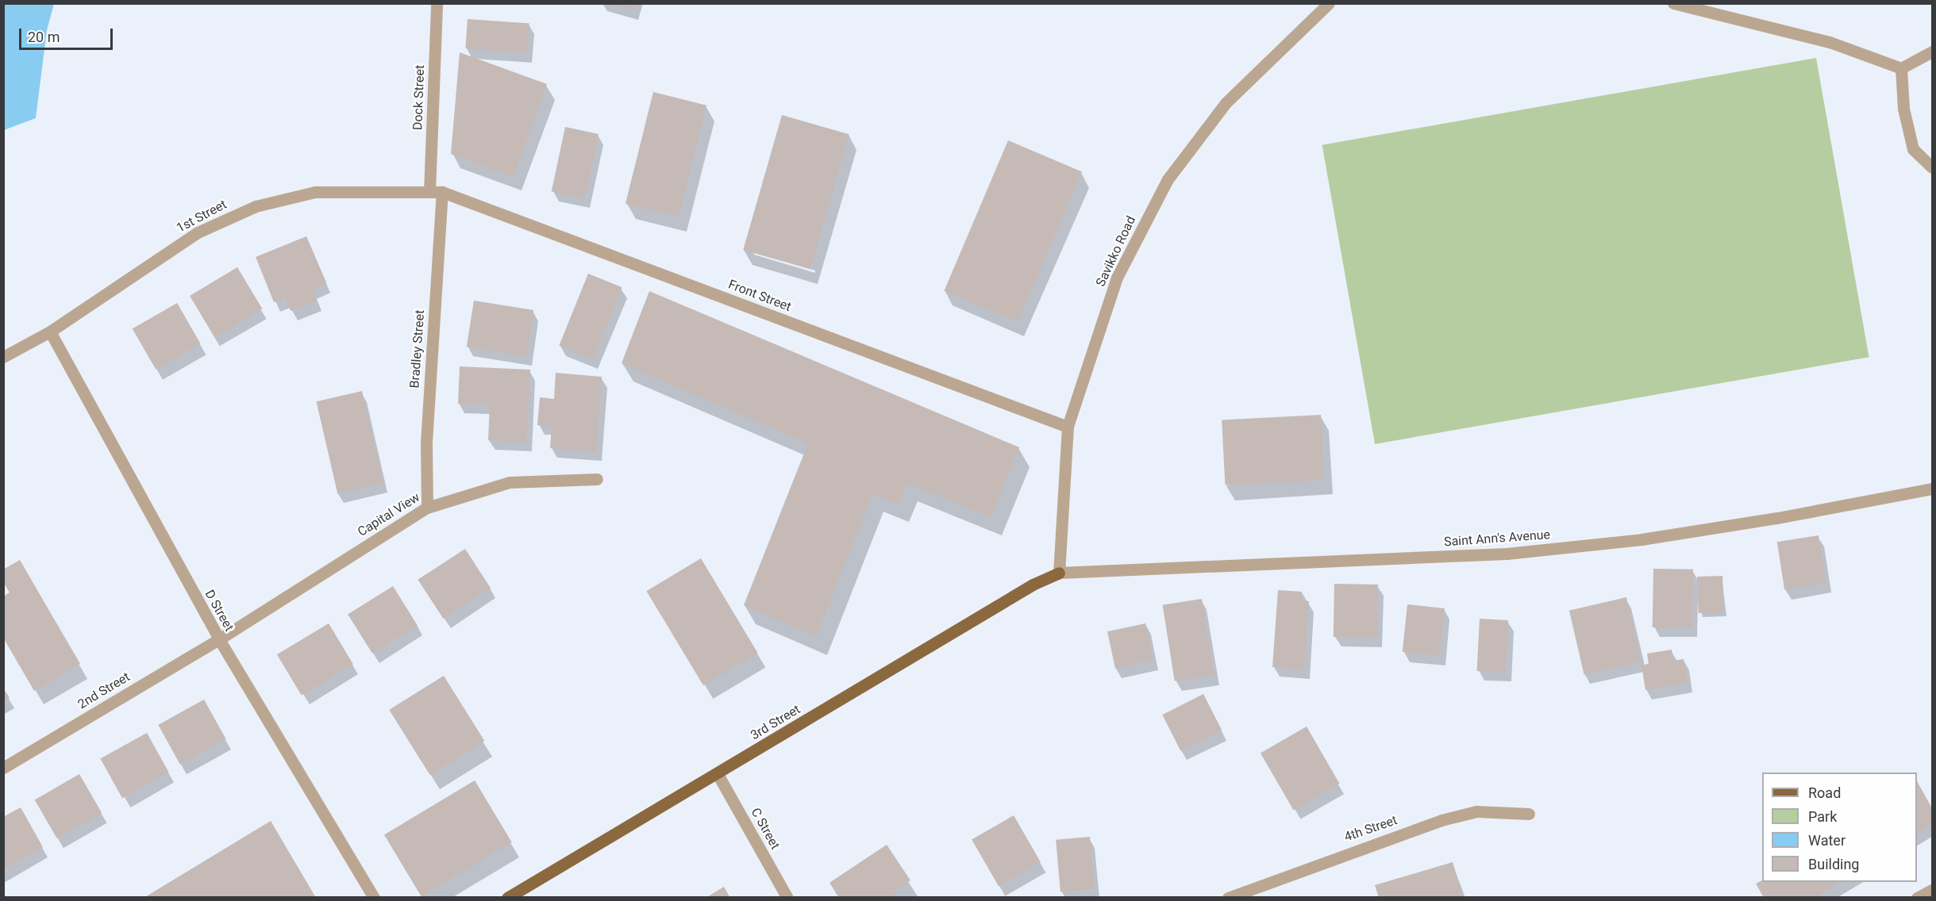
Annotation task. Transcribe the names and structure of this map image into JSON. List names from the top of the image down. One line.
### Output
{"streets":{"main road":["3rd Street"],"street":["Dock Street","1st Street","Savikko Road","Front Street","Bradley Street","Capital View","Saint Ann's Avenue","D Street","2nd Street","C Street","4th Street"]},"crossings":[["Dock Street","1st Street"],["1st Street","Front Street"],["1st Street","Bradley Street"],["1st Street","D Street"],["Savikko Road","Front Street"],["Savikko Road","Saint Ann's Avenue"],["Savikko Road","3rd Street"],["Front Street","Bradley Street"],["Bradley Street","Capital View"],["Capital View","D Street"],["Capital View","2nd Street"],["Saint Ann's Avenue","3rd Street"],["D Street","2nd Street"],["3rd Street","C Street"]],"legend":["Road","Park","Water","Building"],"scale_bar":"20 m"}
